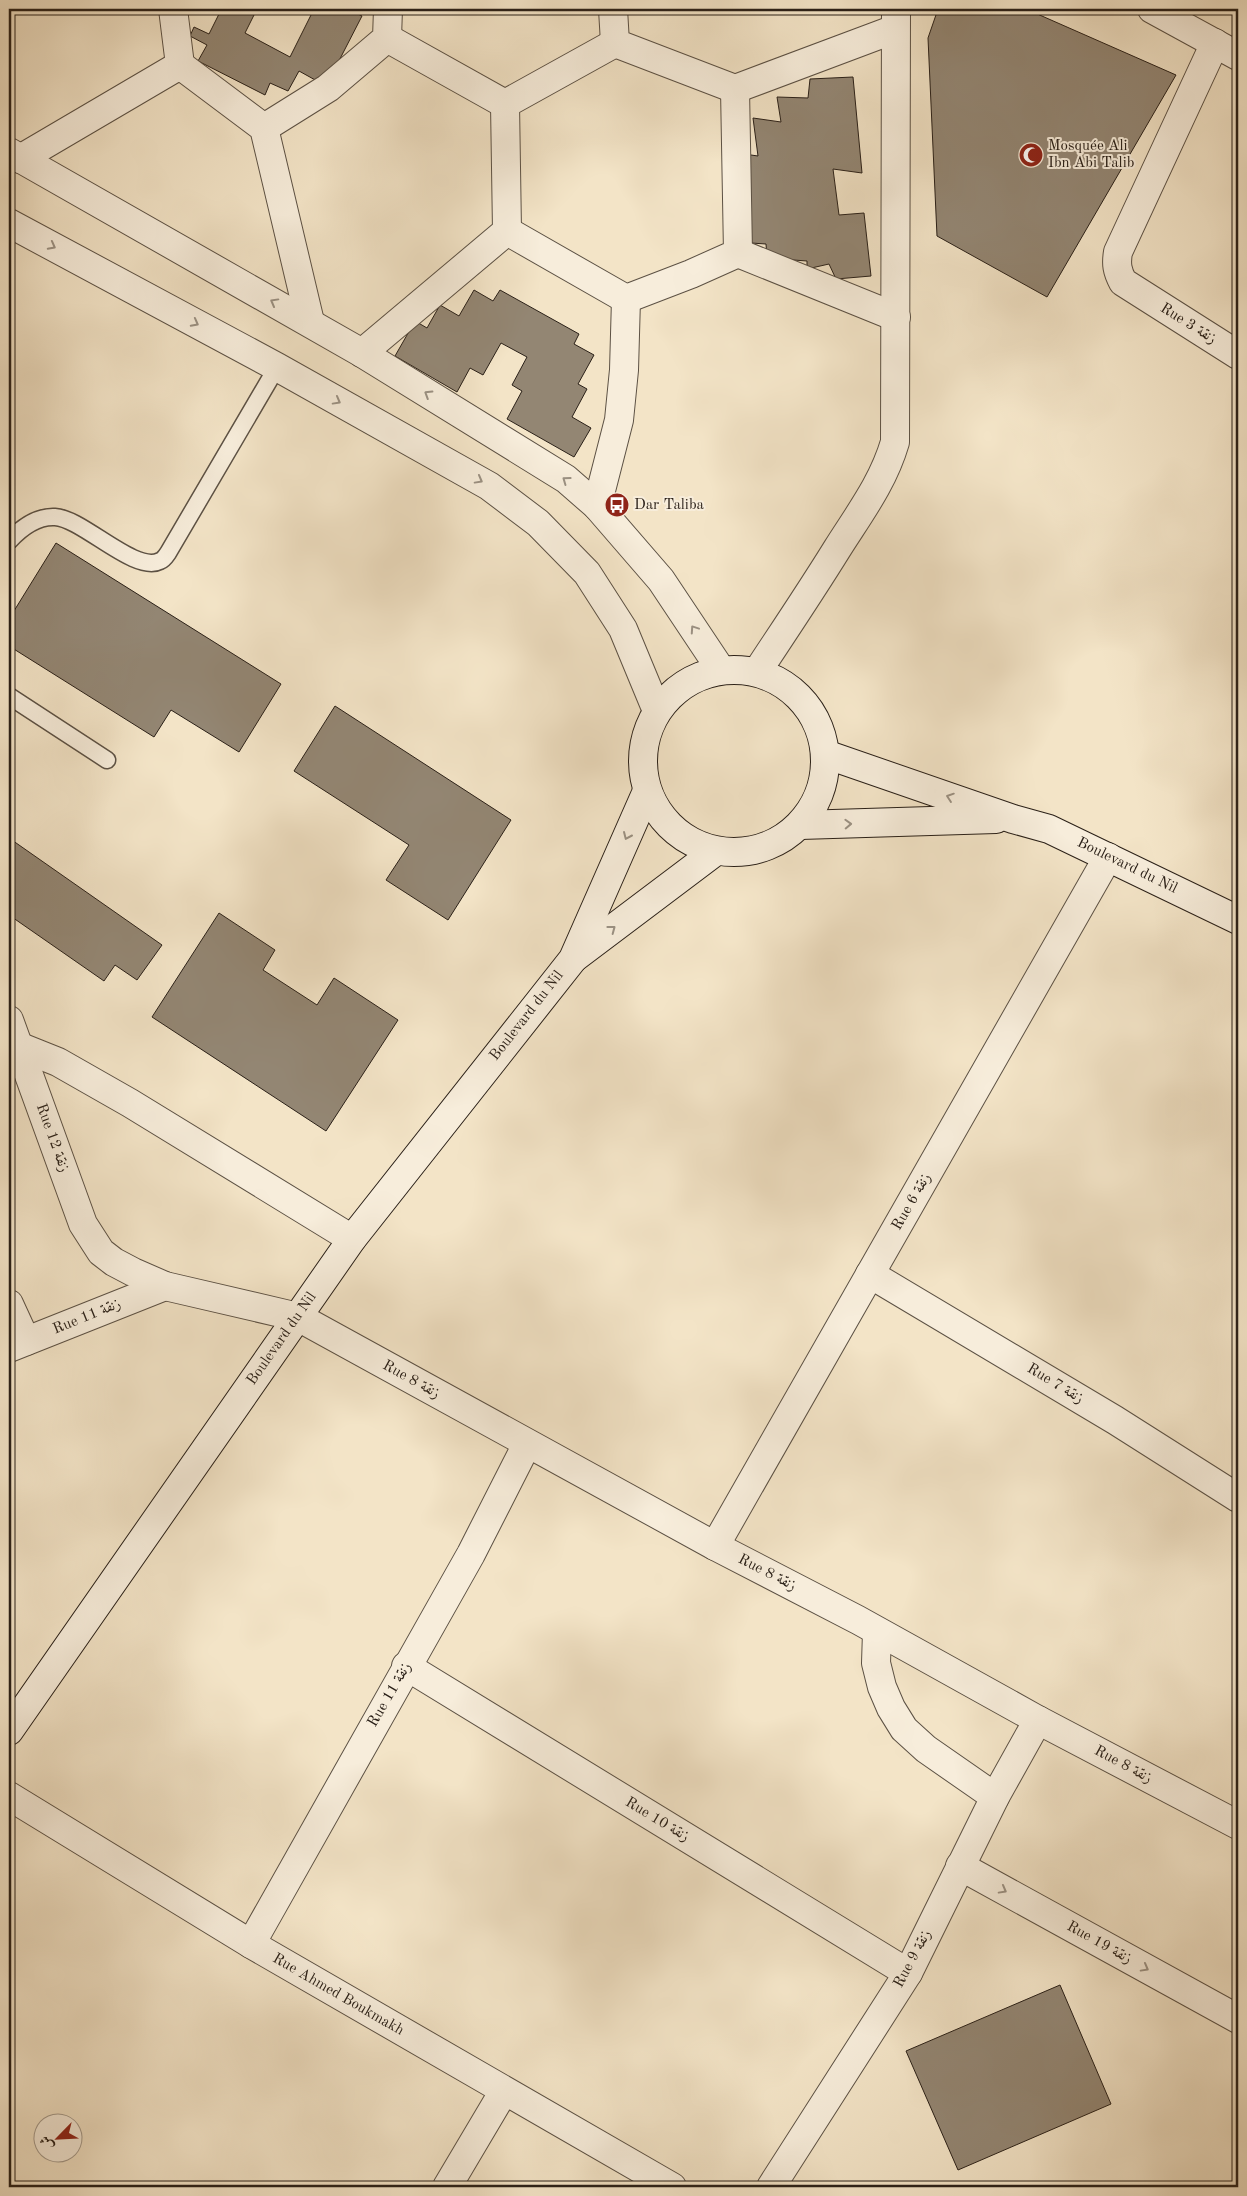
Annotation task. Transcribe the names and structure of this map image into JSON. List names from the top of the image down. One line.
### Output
{"streets":{"street":["Rue 3 زنقة","Boulevard du Nil","Rue 12 زنقة","Rue 6 زنقة","Rue 11 زنقة","Rue 8 زنقة","Rue 7 زنقة","Rue 10 زنقة","Rue 19 زنقة","Rue 9 زنقة","Rue Ahmed Boukmakh"]},"crossings":[["Boulevard du Nil","Rue 6 زنقة"],["Boulevard du Nil","Rue 8 زنقة"],["Rue 12 زنقة","Rue 8 زنقة"],["Rue 6 زنقة","Rue 8 زنقة"],["Rue 6 زنقة","Rue 7 زنقة"],["Rue 11 زنقة","Rue 8 زنقة"],["Rue 11 زنقة","Rue 10 زنقة"],["Rue 11 زنقة","Rue Ahmed Boukmakh"],["Rue 8 زنقة","Rue 9 زنقة"],["Rue 10 زنقة","Rue 9 زنقة"],["Rue 19 زنقة","Rue 9 زنقة"]],"one_way":["Rue 19 زنقة"],"places":{"mosque":["Mosquée Ali Ibn Abi Talib"],"bus stop":["Dar Taliba"]},"north":"bottom left"}
